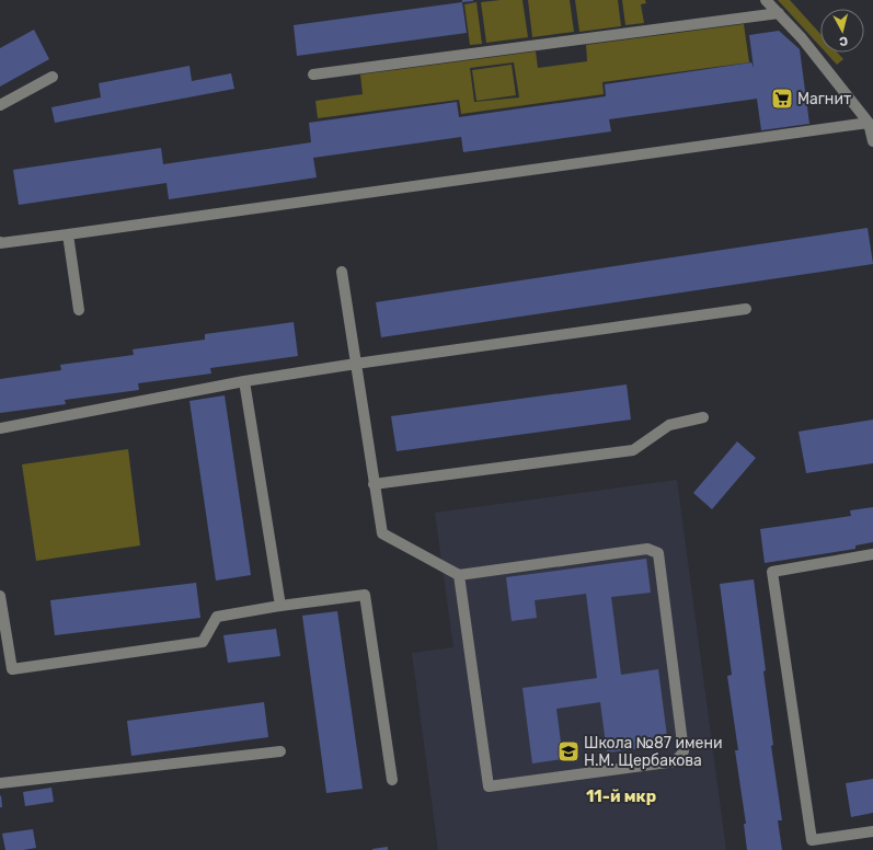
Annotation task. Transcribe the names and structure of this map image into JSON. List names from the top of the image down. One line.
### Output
{"districts":["11-й мкр"],"places":{"supermarket":["Магнит"],"school or university":["Школа №87 имени Н.М. Щербакова"]},"north":"bottom"}
